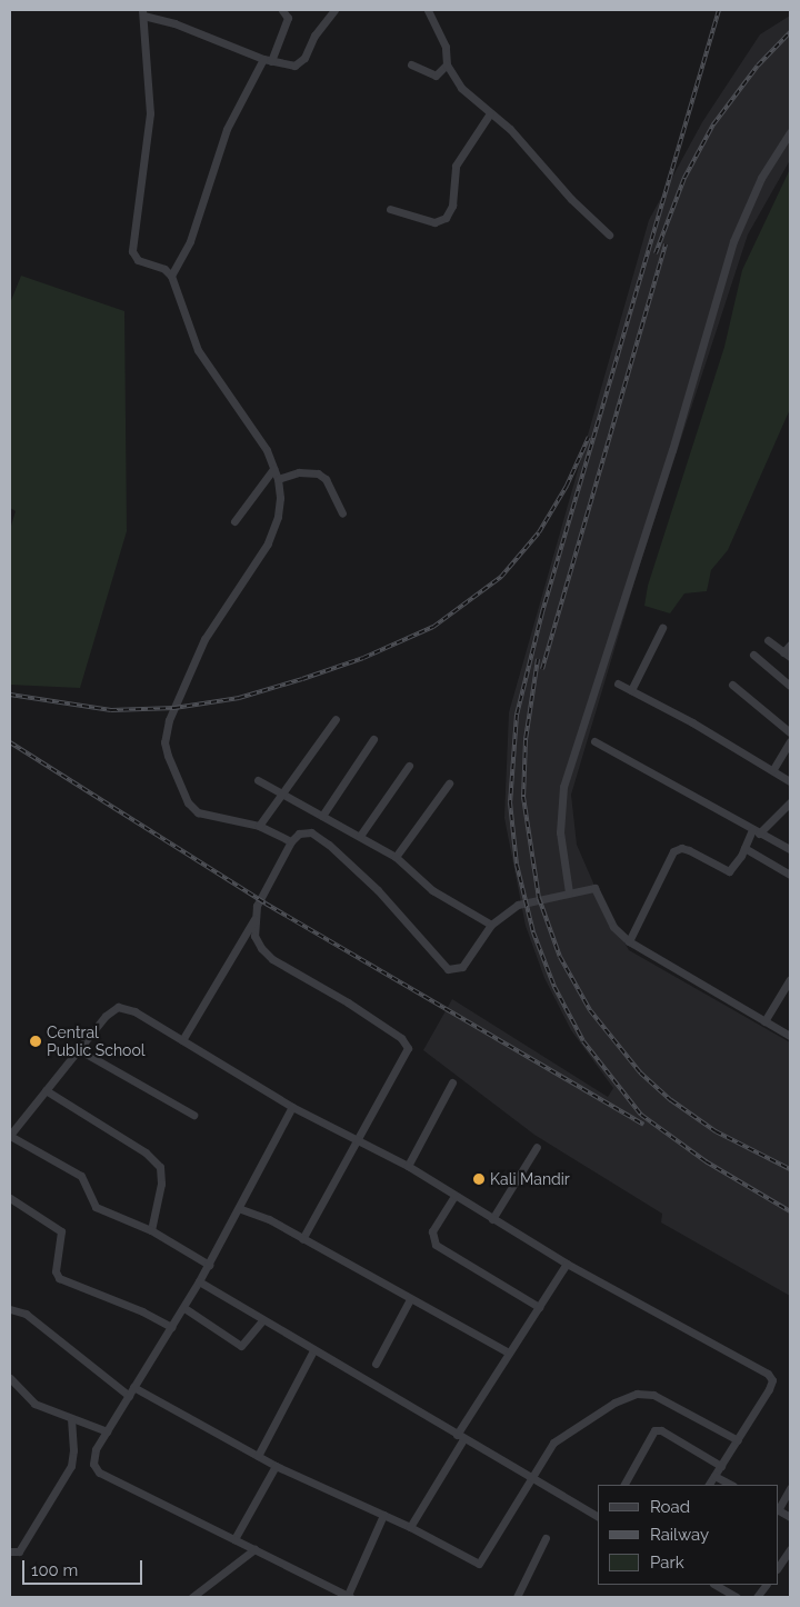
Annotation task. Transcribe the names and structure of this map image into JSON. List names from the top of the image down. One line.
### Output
{"places":["Central Public School","Kali Mandir"],"legend":["Road","Railway","Park"],"scale_bar":"100 m"}
